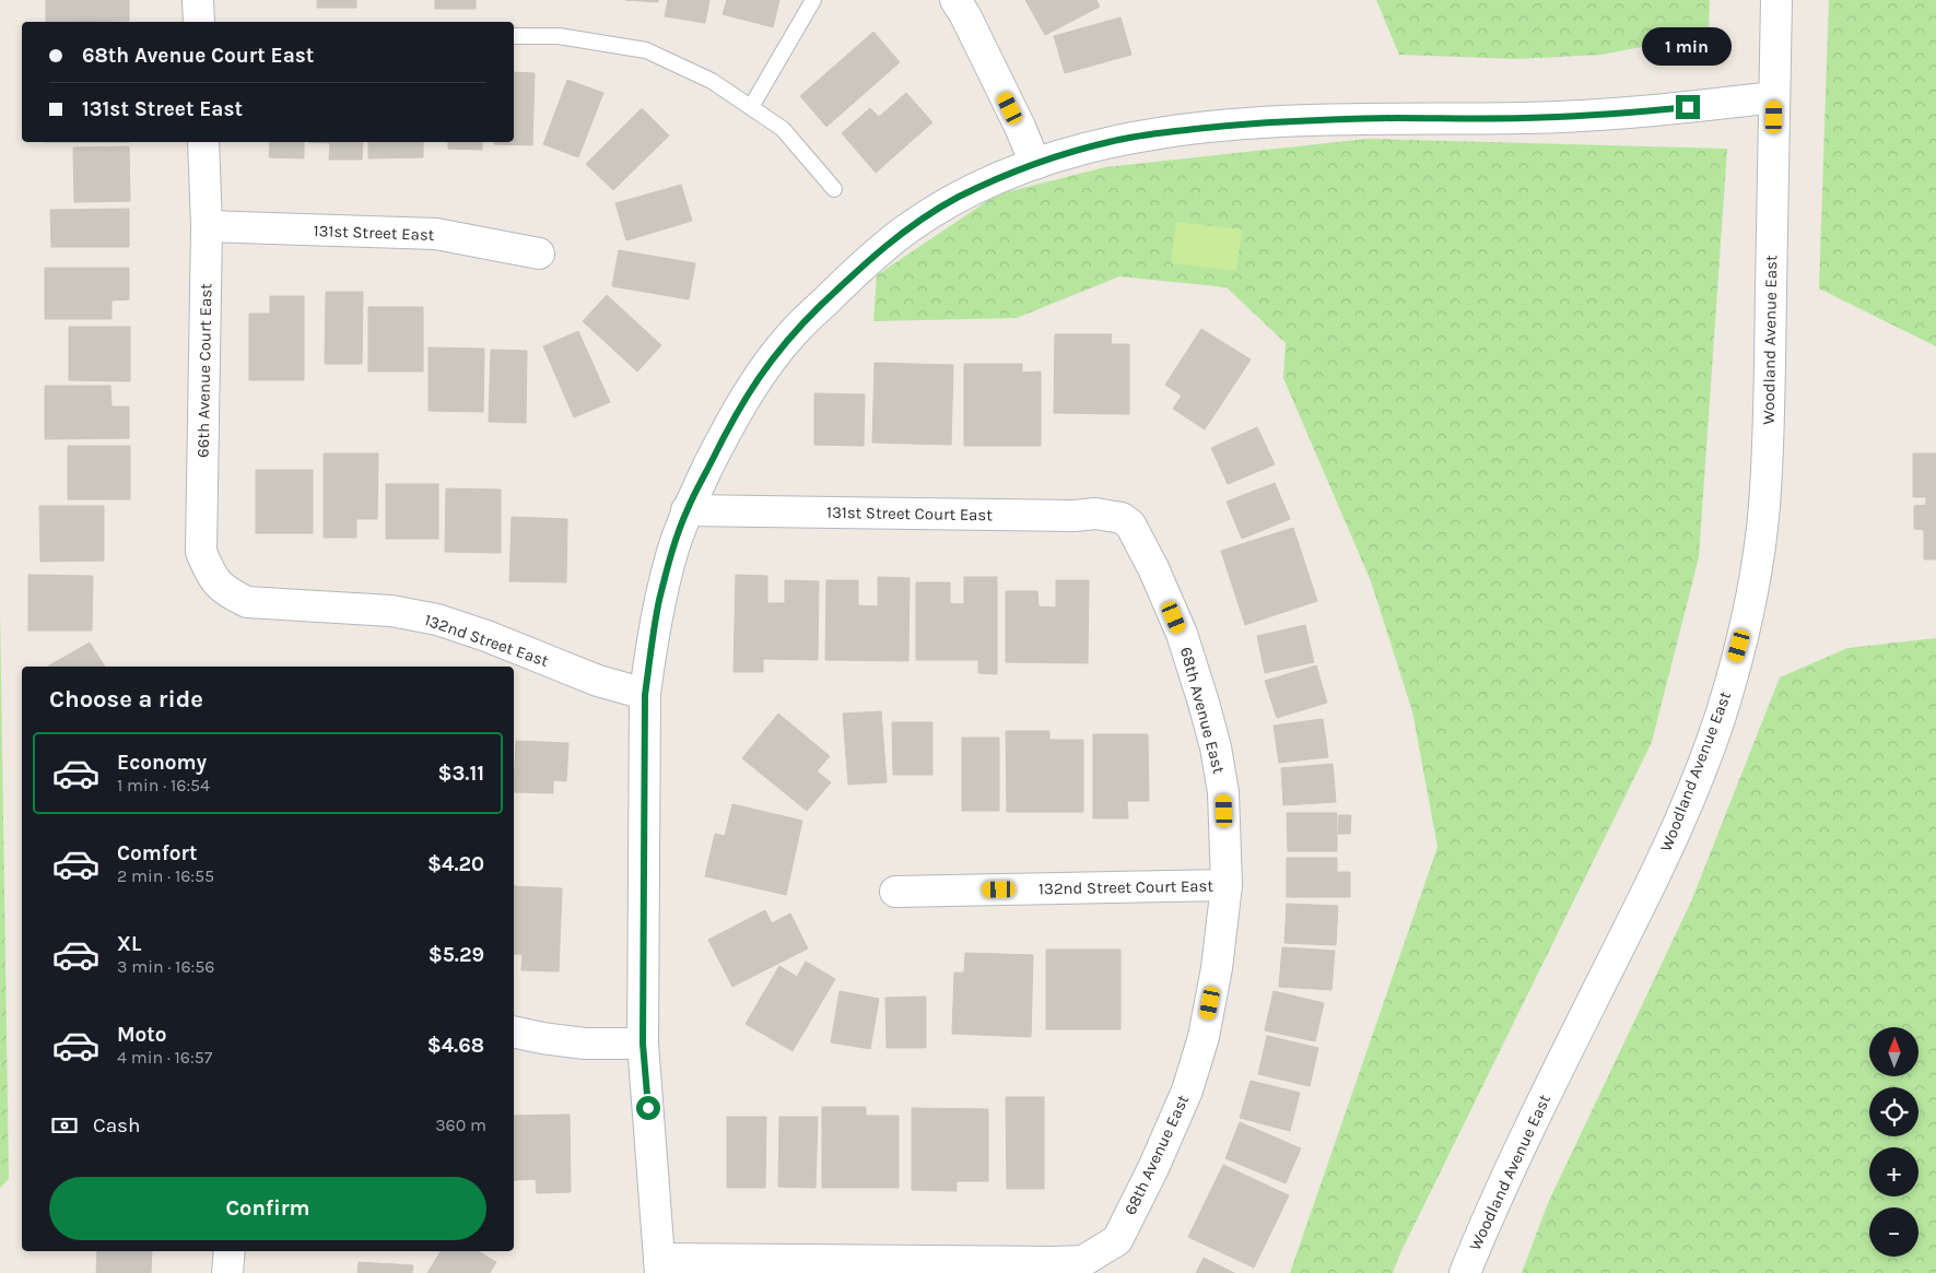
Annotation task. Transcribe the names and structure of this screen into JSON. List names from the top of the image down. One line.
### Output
{"streets":{"street":["131st Street East","Woodland Avenue East","66th Avenue Court East","131st Street Court East","132nd Street East","68th Avenue East","132nd Street Court East"]},"crossings":[["131st Street East","66th Avenue Court East"],["66th Avenue Court East","132nd Street East"],["131st Street Court East","68th Avenue East"],["68th Avenue East","132nd Street Court East"]],"north":"top","page":{"banner":["68th Avenue Court East","131st Street East"],"bubble":"1 min","heading":"Choose a ride","list":[{"name":"Economy","note":"1 min · 16:54","value":"$3.11"},{"name":"Comfort","note":"2 min · 16:55","value":"$4.20"},{"name":"XL","note":"3 min · 16:56","value":"$5.29"},{"name":"Moto","note":"4 min · 16:57","value":"$4.68"}],"map_buttons":["+","−"],"pay":["Cash","360 m"],"buttons":"Confirm"}}
